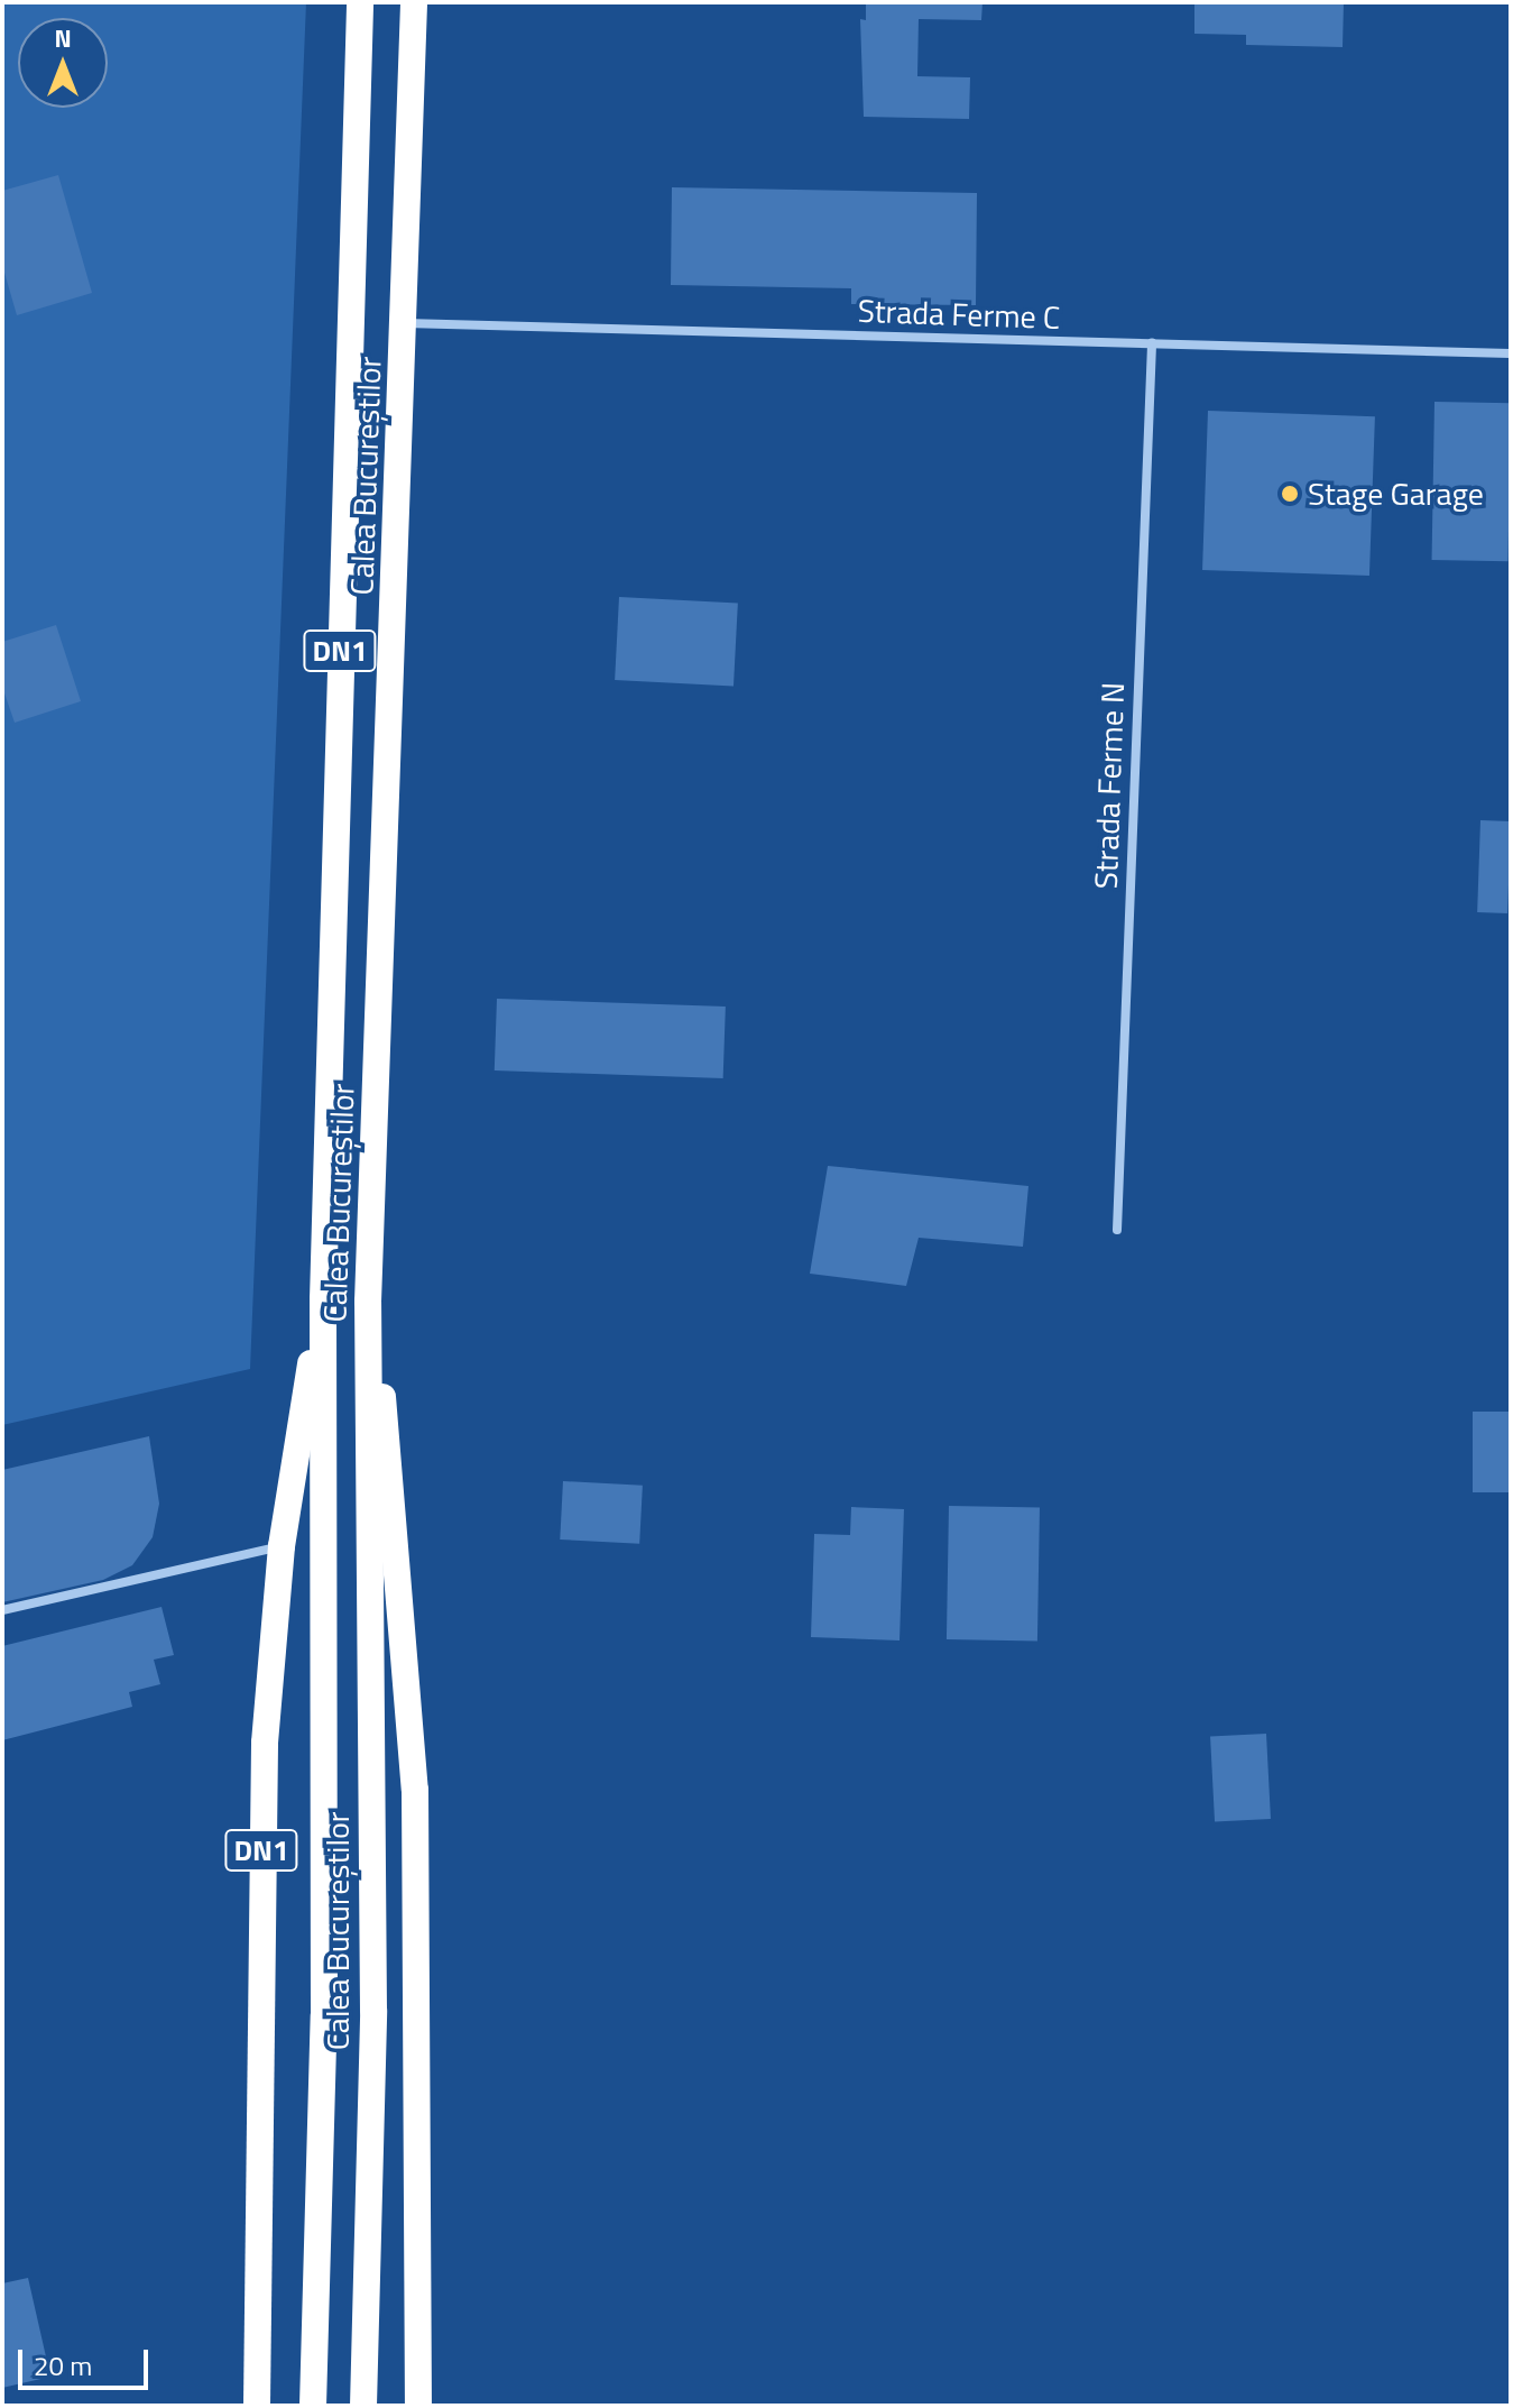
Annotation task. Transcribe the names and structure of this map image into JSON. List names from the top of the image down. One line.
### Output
{"streets":{"highway":["Calea Bucureștilor","DN1"],"street":["Strada Ferme C","Strada Ferme N"]},"crossings":[["Strada Ferme C","Calea Bucureștilor"],["Strada Ferme C","Strada Ferme N"],["Calea Bucureștilor","DN1"]],"places":["Stage Garage"],"scale_bar":"20 m","north":"top"}
